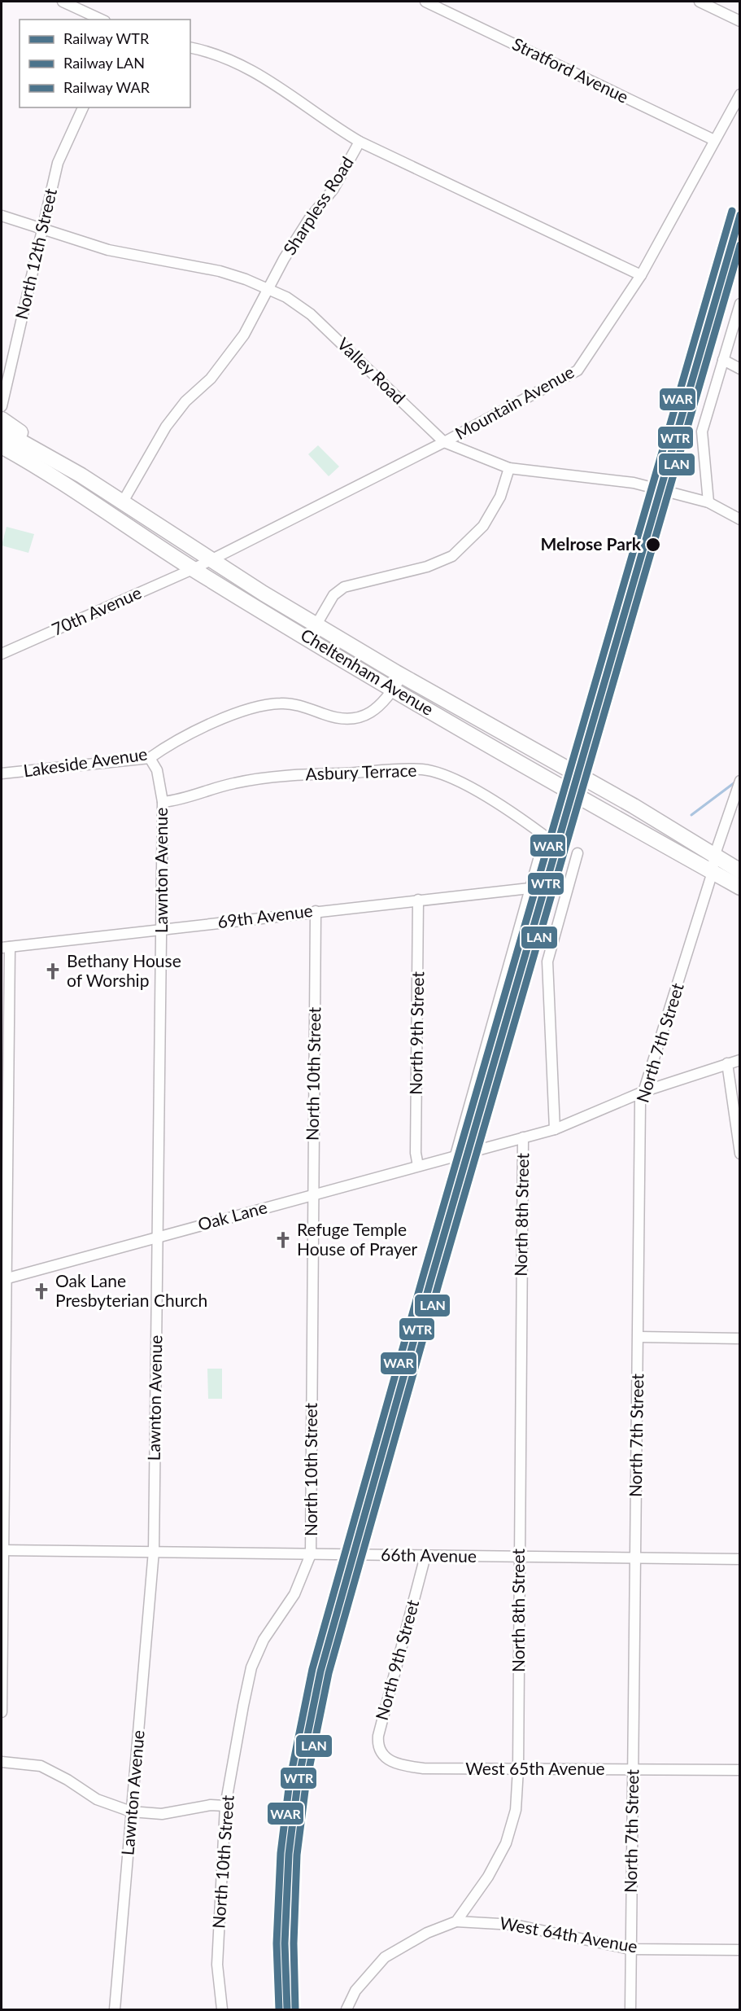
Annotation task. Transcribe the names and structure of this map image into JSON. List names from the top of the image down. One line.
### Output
{"streets":{"highway":["Cheltenham Avenue"],"street":["Stratford Avenue","Sharpless Road","North 12th Street","Valley Road","Mountain Avenue","70th Avenue","Lakeside Avenue","Asbury Terrace","Lawnton Avenue","69th Avenue","North 9th Street","North 7th Street","North 10th Street","North 8th Street","Oak Lane","66th Avenue","West 65th Avenue","West 64th Avenue"]},"crossings":[["Stratford Avenue","Mountain Avenue"],["Sharpless Road","Valley Road"],["Sharpless Road","Mountain Avenue"],["Sharpless Road","Cheltenham Avenue"],["North 12th Street","Valley Road"],["Valley Road","Mountain Avenue"],["Mountain Avenue","70th Avenue"],["Mountain Avenue","Cheltenham Avenue"],["70th Avenue","Cheltenham Avenue"],["Cheltenham Avenue","Lakeside Avenue"],["Cheltenham Avenue","North 7th Street"],["Lakeside Avenue","Lawnton Avenue"],["Asbury Terrace","Lawnton Avenue"],["Asbury Terrace","69th Avenue"],["Lawnton Avenue","69th Avenue"],["Lawnton Avenue","Oak Lane"],["Lawnton Avenue","66th Avenue"],["69th Avenue","North 9th Street"],["69th Avenue","North 10th Street"],["North 9th Street","Oak Lane"],["North 9th Street","66th Avenue"],["North 9th Street","West 65th Avenue"],["North 7th Street","66th Avenue"],["North 7th Street","West 65th Avenue"],["North 7th Street","West 64th Avenue"],["North 10th Street","Oak Lane"],["North 10th Street","66th Avenue"],["North 8th Street","Oak Lane"],["North 8th Street","66th Avenue"],["North 8th Street","West 65th Avenue"],["North 8th Street","West 64th Avenue"]],"places":{"other":["Melrose Park"],"church":["Bethany House of Worship","Refuge Temple House of Prayer","Oak Lane Presbyterian Church"]},"lines":["rail line WAR","rail line WTR","rail line LAN"],"legend":["Railway WTR","Railway LAN","Railway WAR"]}
